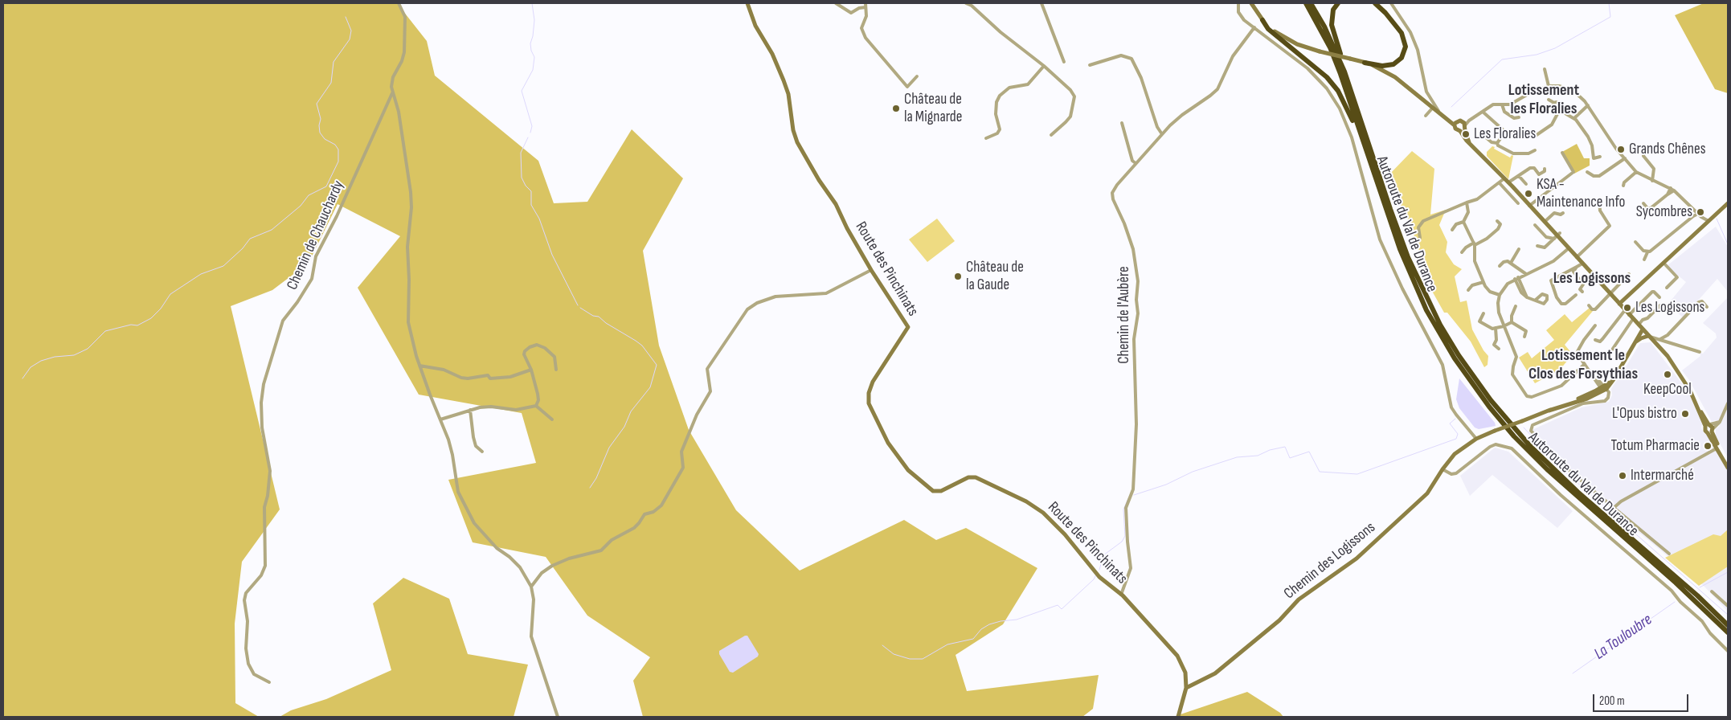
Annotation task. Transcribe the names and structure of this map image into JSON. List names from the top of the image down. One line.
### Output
{"streets":{"highway":["Autoroute du Val de Durance"],"street":["Chemin de Chauchardy","Route des Pinchinats","Chemin de l'Aubère","Chemin des Logissons"]},"crossings":[["Route des Pinchinats","Chemin de l'Aubère"],["Route des Pinchinats","Chemin des Logissons"]],"districts":["Lotissement les Floralies","Les Logissons","Lotissement le Clos des Forsythias"],"water":["La Touloubre"],"places":["Château de la Mignarde","Les Floralies","Grands Chênes","KSA - Maintenance Info","Sycombres","Château de la Gaude","Les Logissons","KeepCool","L'Opus bistro","Totum Pharmacie","Intermarché"],"scale_bar":"200 m"}
